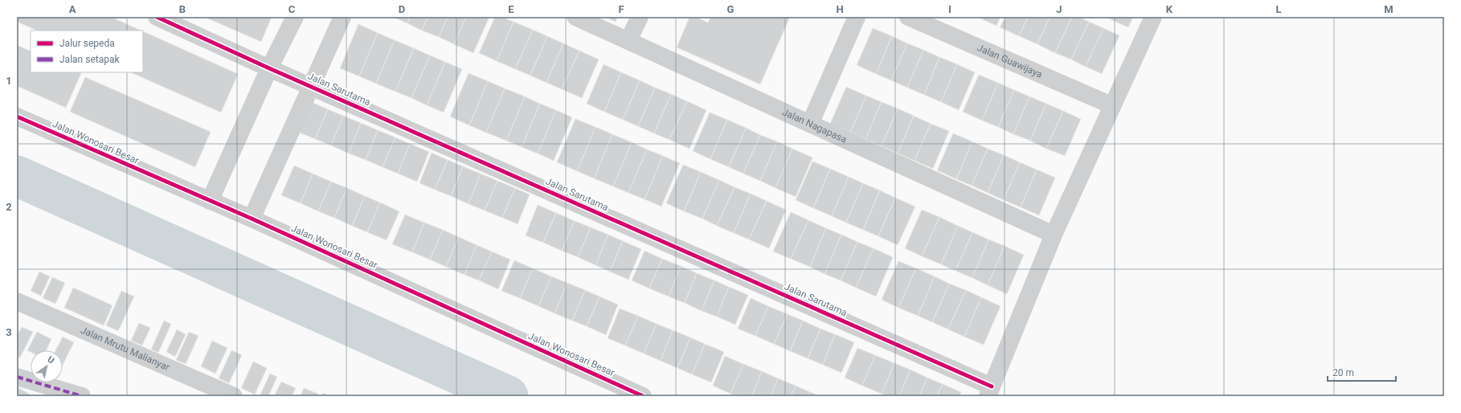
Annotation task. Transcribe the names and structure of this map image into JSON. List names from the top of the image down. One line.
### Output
{"streets":{"street":["Jalan Guawijaya","Jalan Sarutama","Jalan Nagapasa","Jalan Wonosari Besar","Jalan Mrutu Malianyar"]},"legend":["Jalur sepeda","Jalan setapak"],"scale_bar":"20 m","north":"top right","grid":{"columns":["A","B","C","D","E","F","G","H","I","J","K","L","M"],"rows":["1","2","3"]}}
